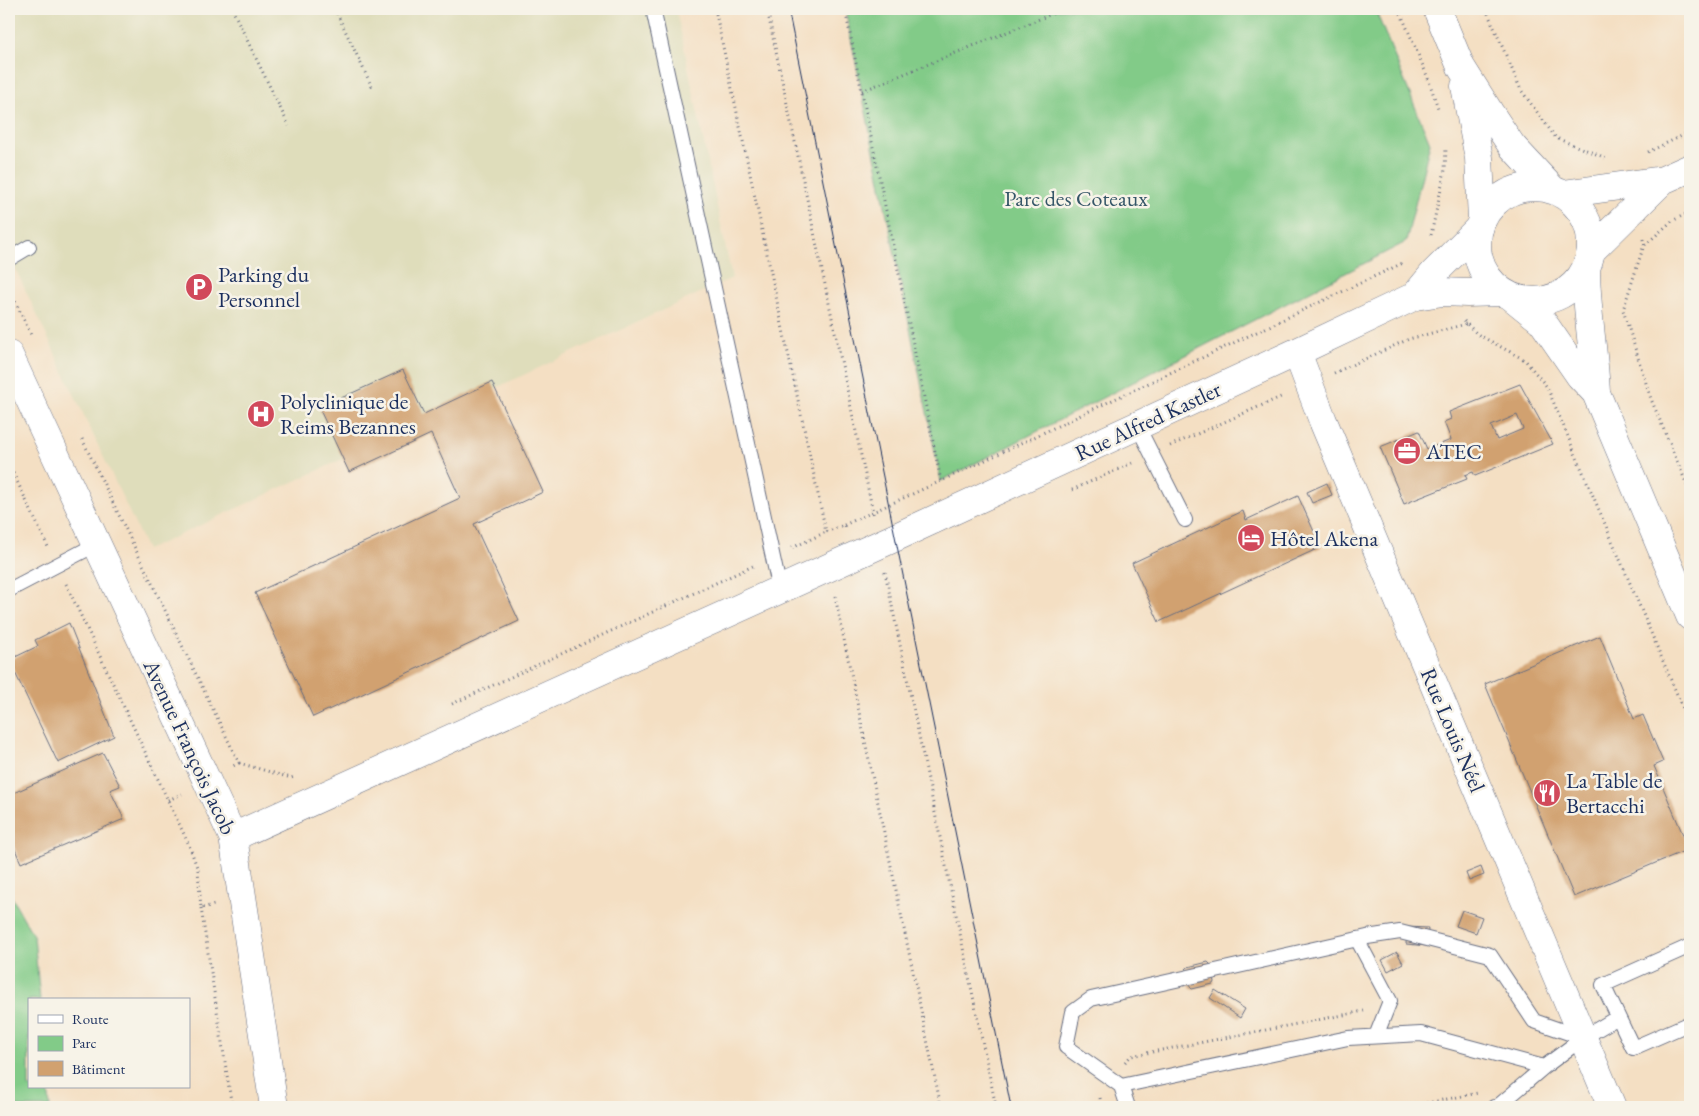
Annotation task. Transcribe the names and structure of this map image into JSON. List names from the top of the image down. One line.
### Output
{"streets":{"street":["Rue Alfred Kastler","Rue Louis Néel","Avenue François Jacob"]},"crossings":[["Rue Alfred Kastler","Rue Louis Néel"],["Rue Alfred Kastler","Avenue François Jacob"]],"parks":["Parc des Coteaux"],"places":{"parking":["Parking du Personnel"],"hospital":["Polyclinique de Reims Bezannes"],"office":["ATEC"],"hotel":["Hôtel Akena"],"restaurant":["La Table de Bertacchi"]},"legend":["Route","Parc","Bâtiment"]}
